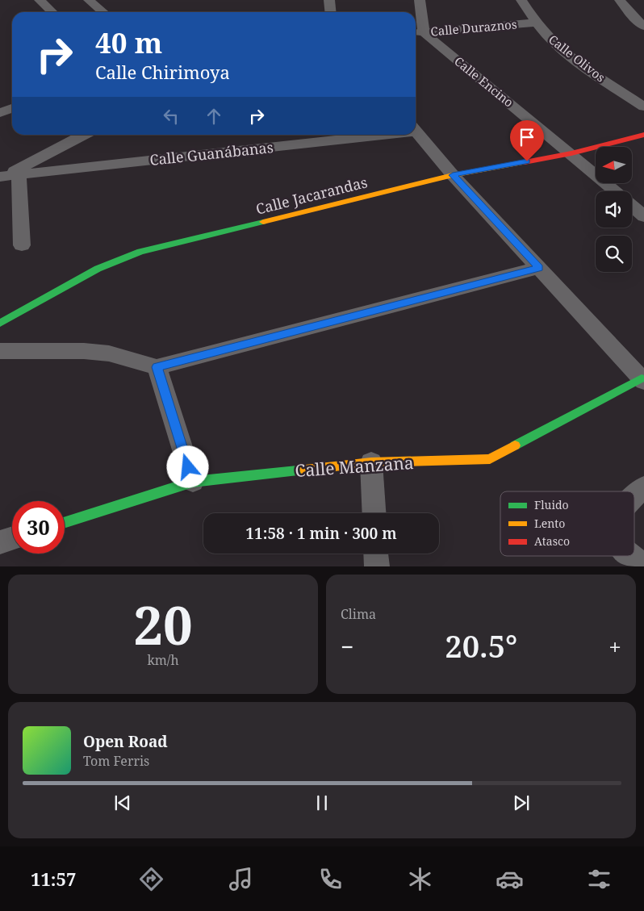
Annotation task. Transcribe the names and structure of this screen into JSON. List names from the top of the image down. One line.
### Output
{"streets":{"street":["Calle Duraznos","Calle Olivos","Calle Encino","Calle Guanábanas","Calle Jacarandas","Calle Manzana"]},"crossings":[["Calle Duraznos","Calle Olivos"],["Calle Duraznos","Calle Encino"],["Calle Encino","Calle Jacarandas"]],"legend":["Fluido","Lento","Atasco"],"north":"left","page":{"turn":["40 m","Calle Chirimoya"],"limit":"30","trip":"11:58 · 1 min · 300 m","tile":[["20","km/h"],"Clima"],"heat":["−","20.5°","+"],"song":["Open Road","Tom Ferris"],"tabs":"11:57"}}
